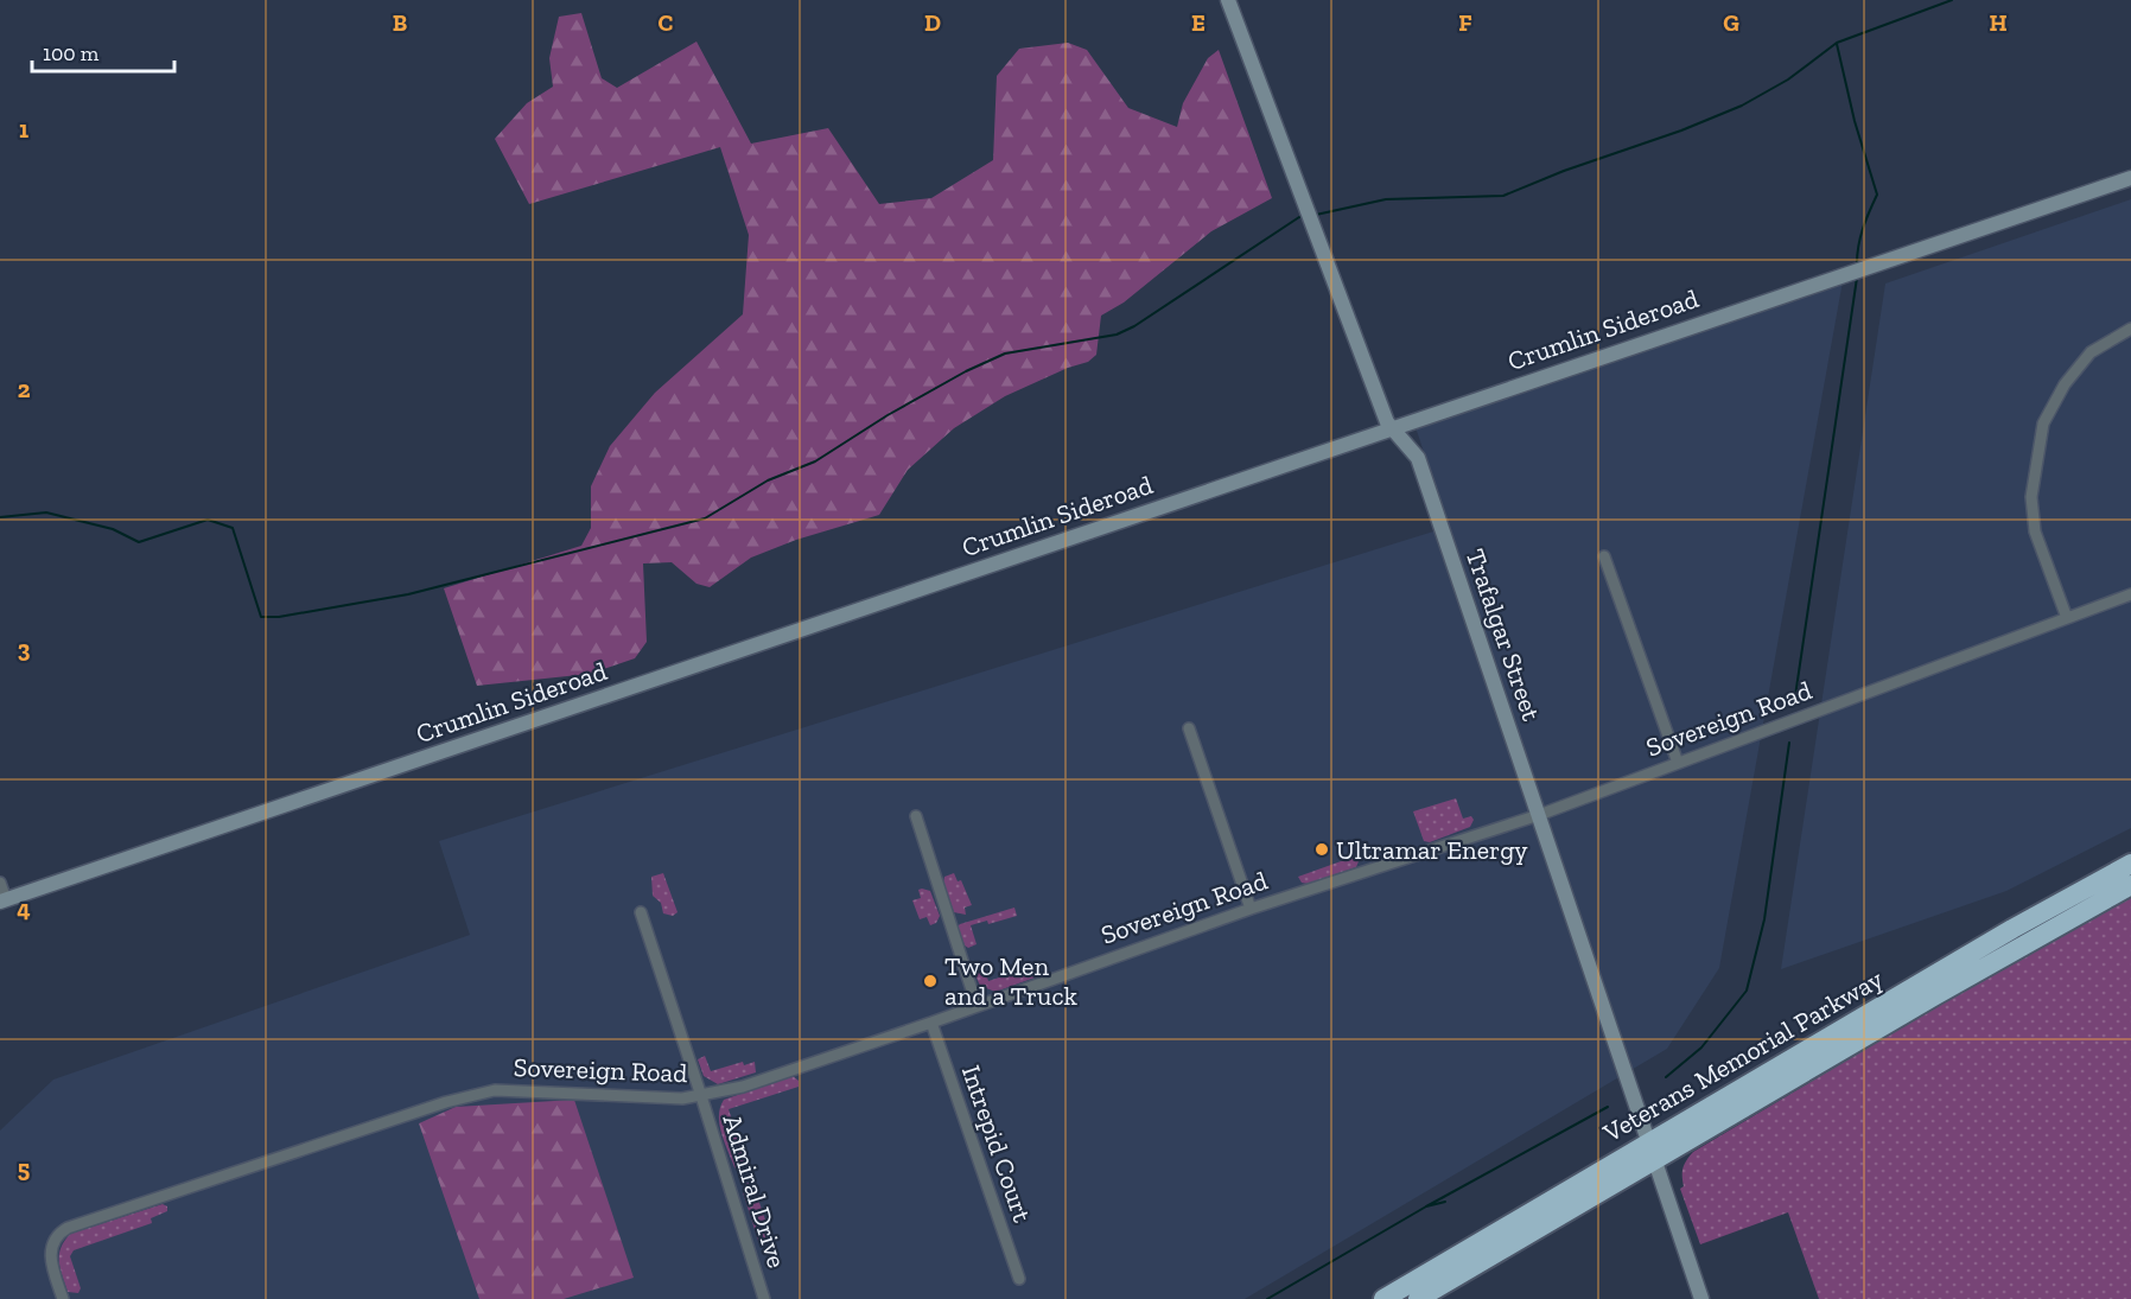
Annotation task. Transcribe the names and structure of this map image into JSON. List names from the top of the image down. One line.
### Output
{"streets":{"highway":["Veterans Memorial Parkway"],"street":["Crumlin Sideroad","Trafalgar Street","Sovereign Road","Intrepid Court","Admiral Drive"]},"crossings":[["Crumlin Sideroad","Trafalgar Street"],["Trafalgar Street","Sovereign Road"],["Trafalgar Street","Veterans Memorial Parkway"],["Sovereign Road","Intrepid Court"],["Sovereign Road","Admiral Drive"]],"places":["Ultramar Energy","Two Men and a Truck"],"scale_bar":"100 m","grid":{"columns":["B","C","D","E","F","G","H"],"rows":["1","2","3","4","5"]}}
